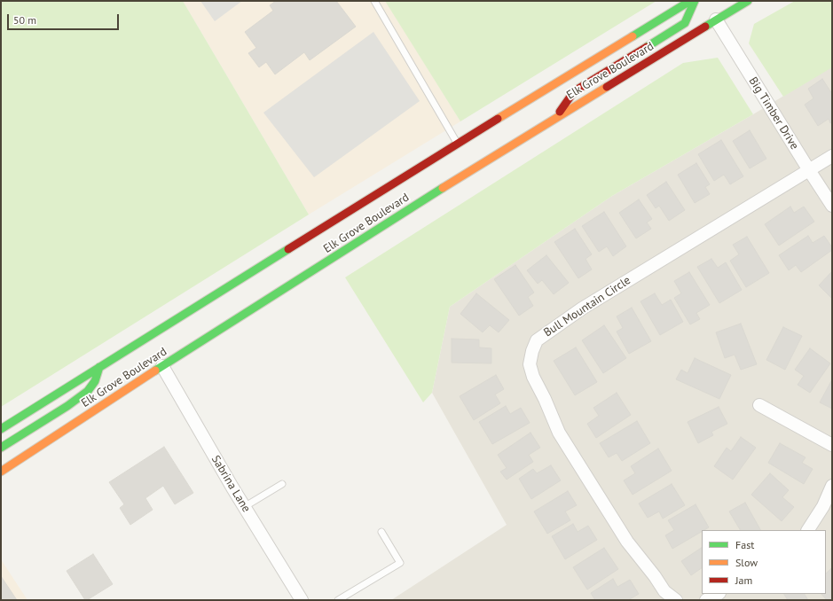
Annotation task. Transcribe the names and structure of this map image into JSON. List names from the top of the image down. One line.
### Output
{"streets":{"main road":["Elk Grove Boulevard"],"street":["Big Timber Drive","Bull Mountain Circle","Sabrina Lane"]},"crossings":[["Elk Grove Boulevard","Big Timber Drive"],["Elk Grove Boulevard","Sabrina Lane"],["Big Timber Drive","Bull Mountain Circle"]],"legend":["Fast","Slow","Jam"],"scale_bar":"50 m"}
